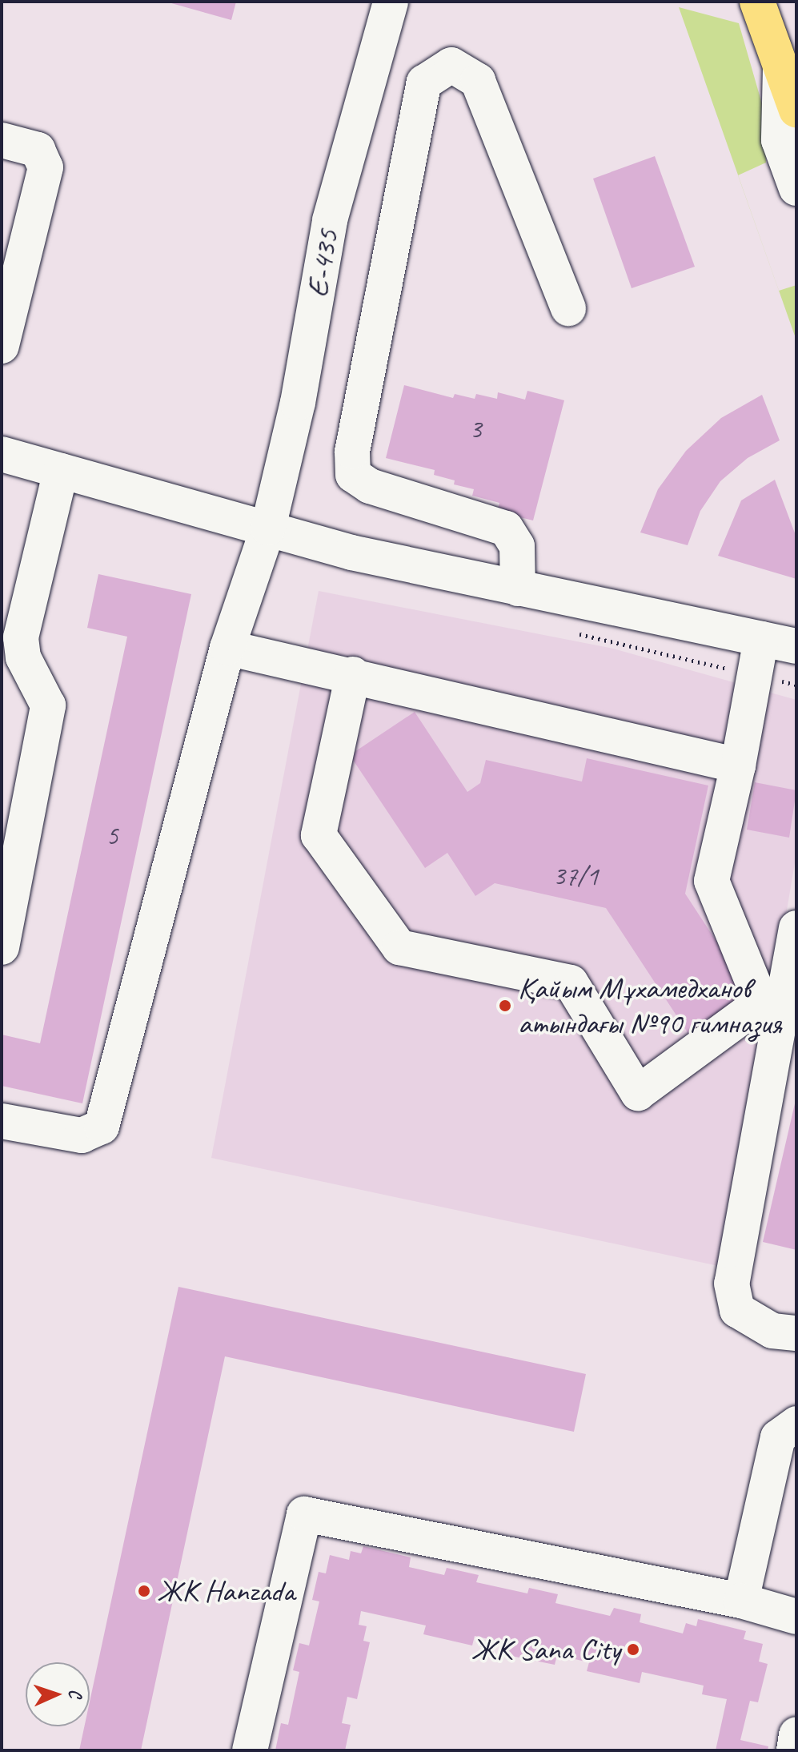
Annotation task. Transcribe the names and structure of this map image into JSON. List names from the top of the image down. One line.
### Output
{"streets":{"lane":["Е-435"]},"places":["Қайым Мұхамедханов атындағы №90 гимназия","ЖК Hanzada","ЖК Sana City"],"house_numbers":["3","5","37/1"],"north":"right"}
